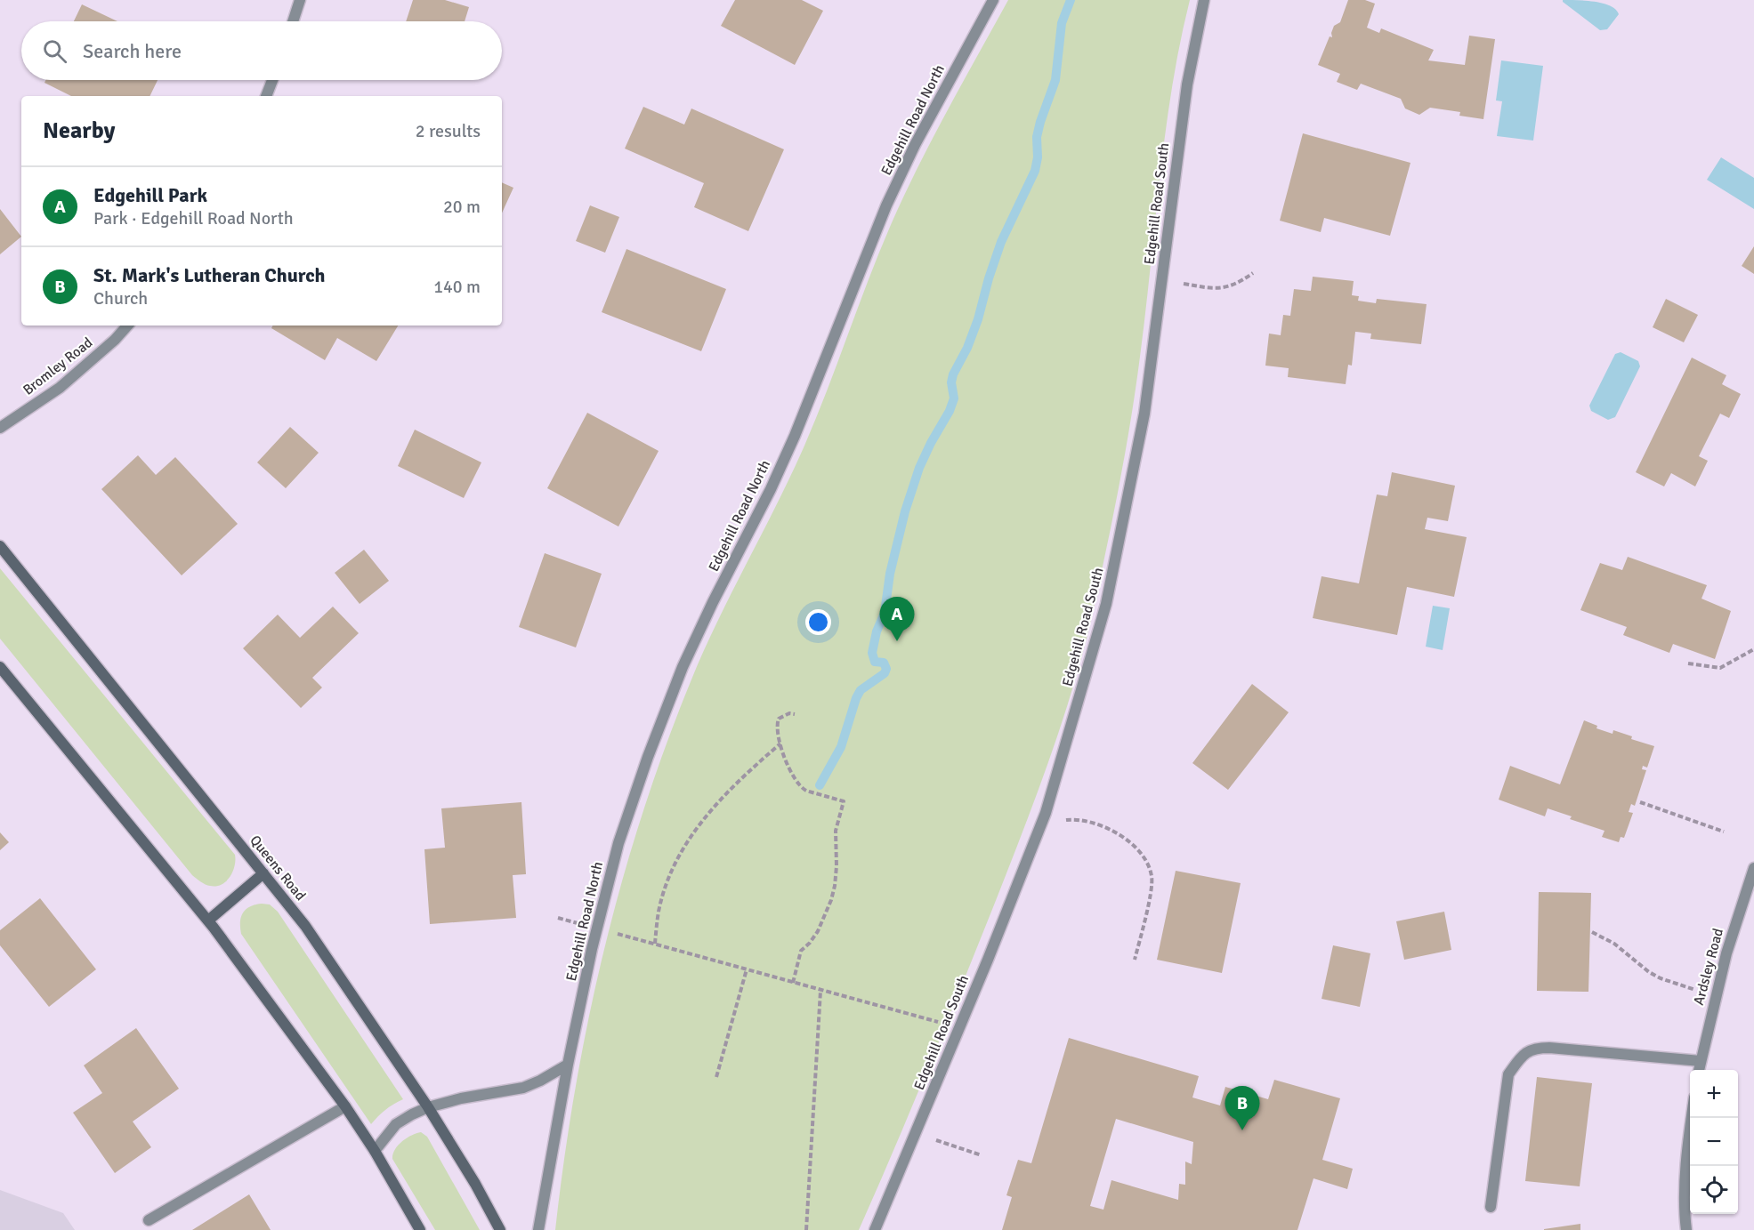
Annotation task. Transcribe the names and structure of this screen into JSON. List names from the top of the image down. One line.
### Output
{"streets":{"main road":["Queens Road"],"street":["Edgehill Road North","Edgehill Road South","Bromley Road","Ardsley Road"]},"page":{"search":"Search here","heading":["Nearby","2 results"],"list":[{"mark":"A","name":"Edgehill Park","note":"Park · Edgehill Road North","value":"20 m"},{"mark":"B","name":"St. Mark's Lutheran Church","note":"Church","value":"140 m"}],"pins":["A","B"],"map_buttons":["+","−"]}}
